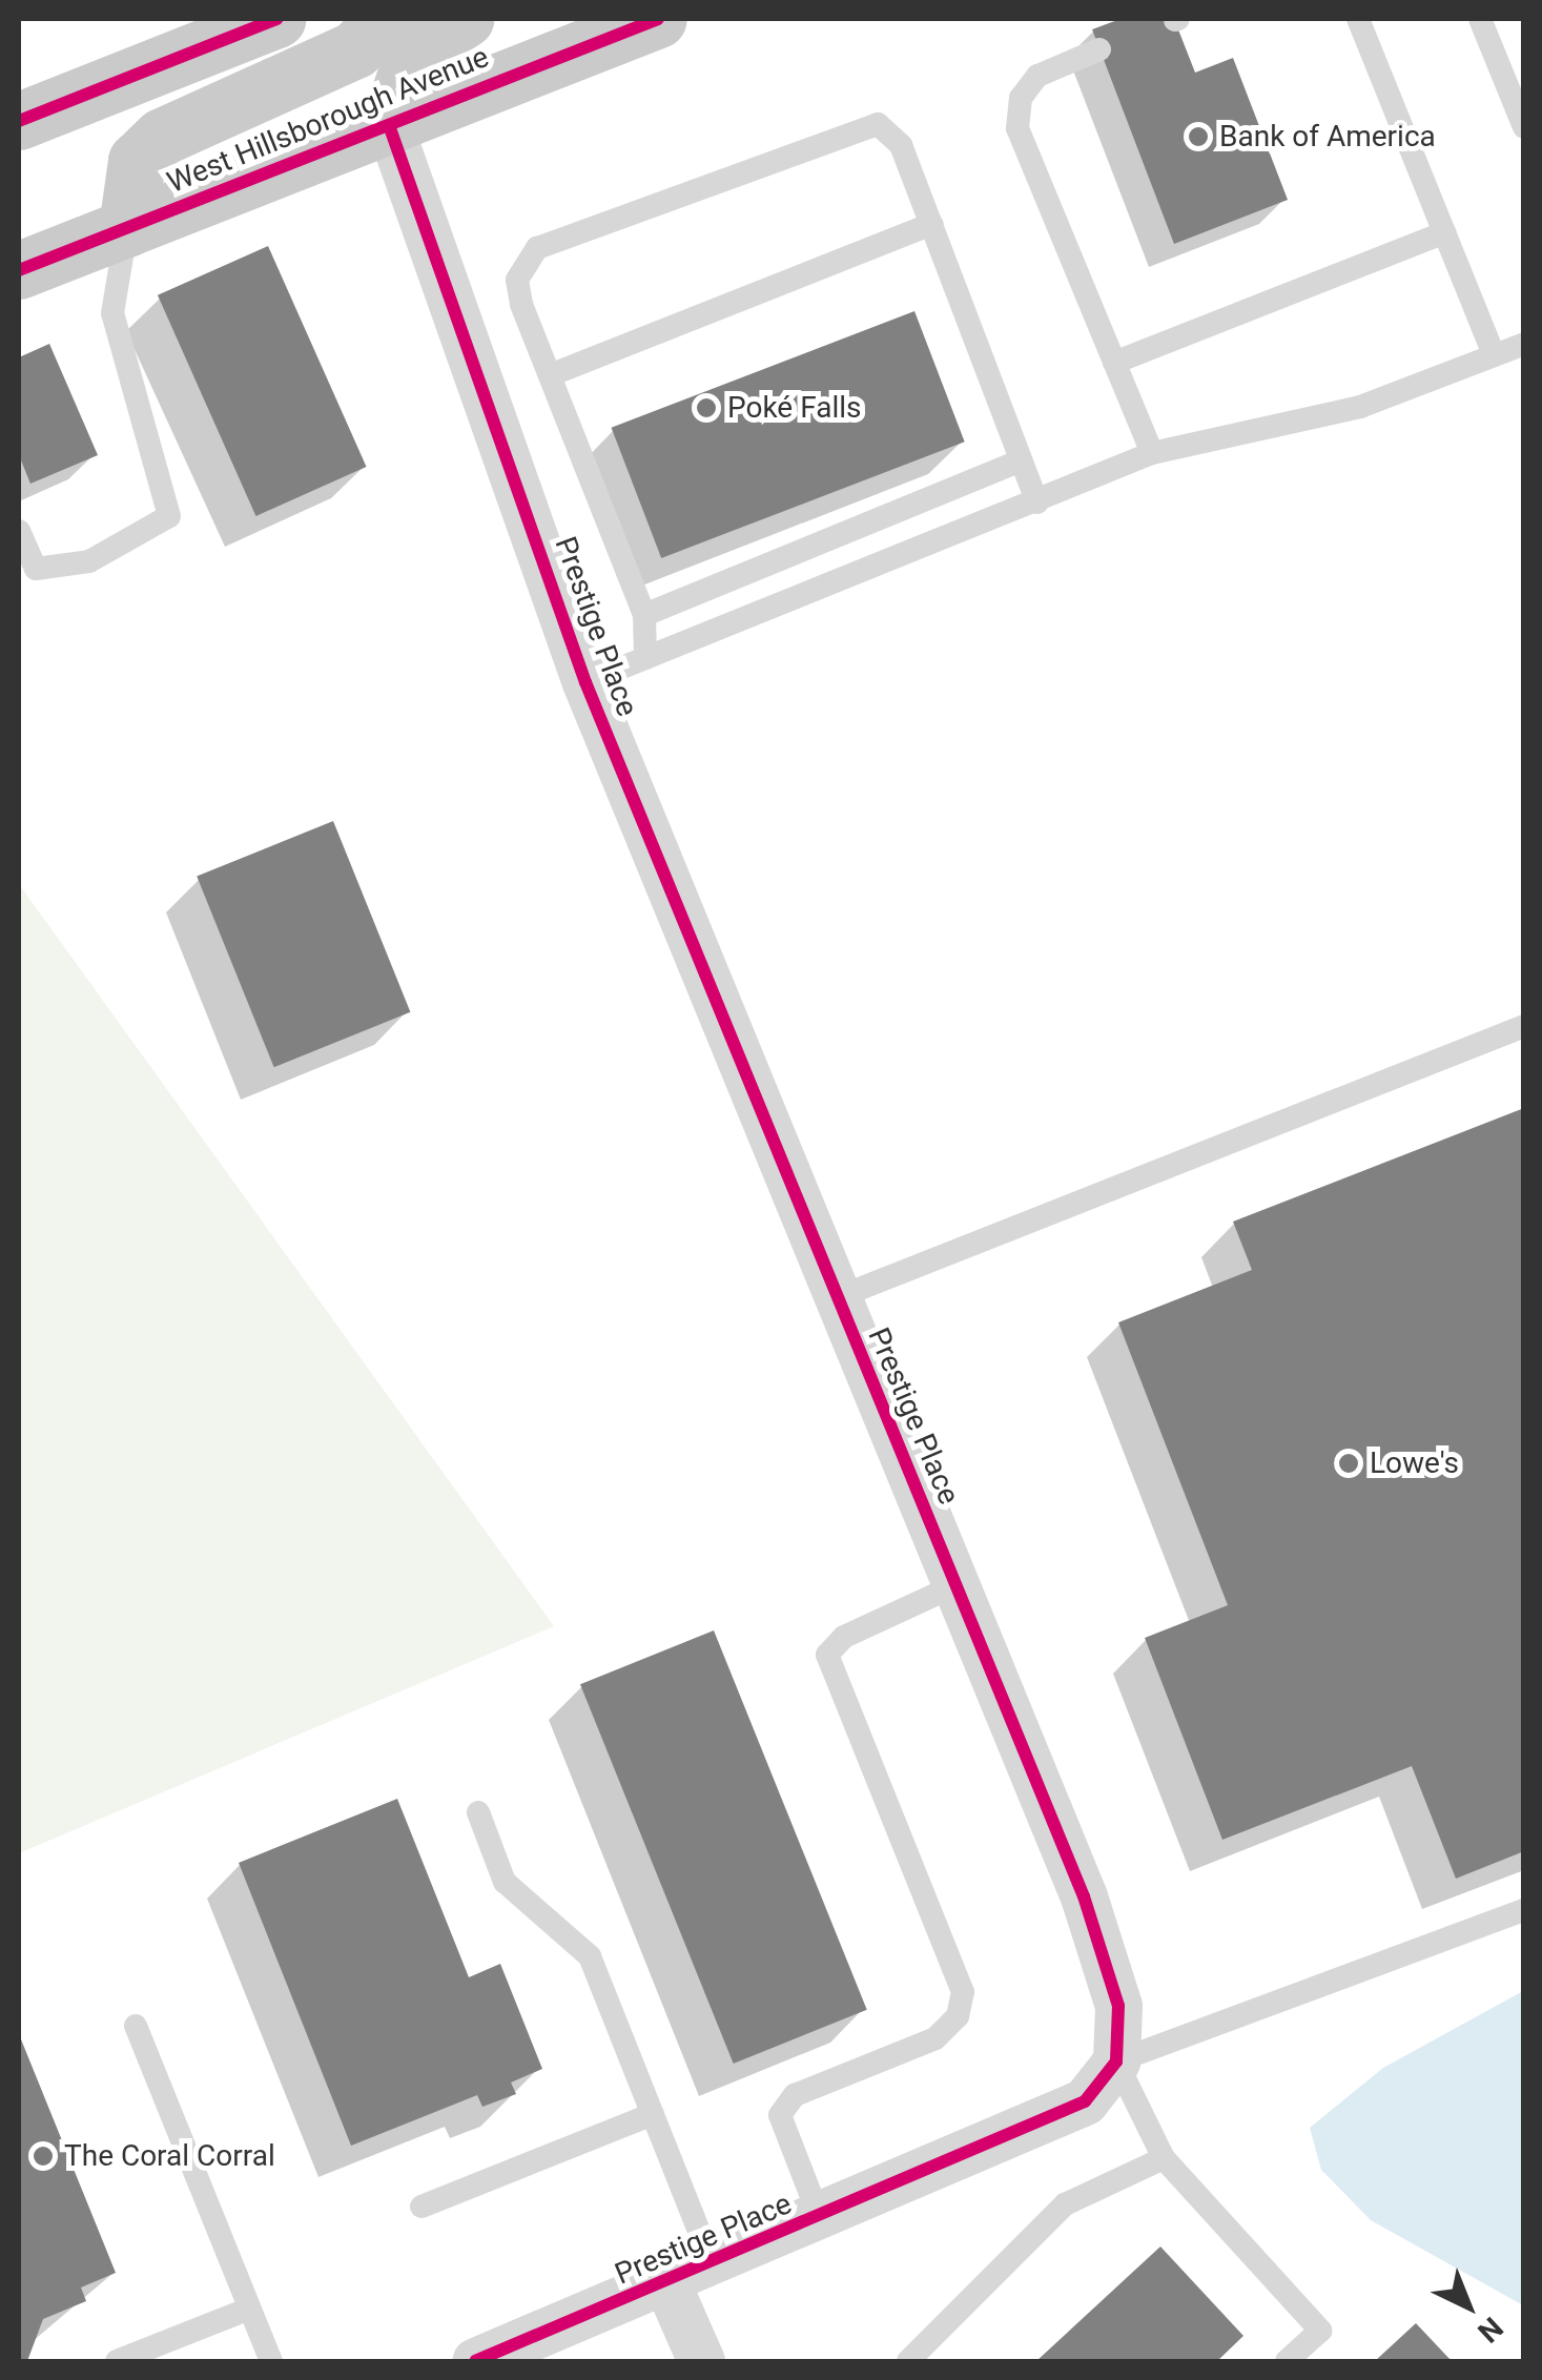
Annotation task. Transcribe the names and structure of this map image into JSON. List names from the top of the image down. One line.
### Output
{"streets":{"main road":["West Hillsborough Avenue"],"street":["Prestige Place"]},"crossings":[["West Hillsborough Avenue","Prestige Place"]],"places":["Bank of America","Poké Falls","Lowe's","The Coral Corral"],"north":"bottom right"}
